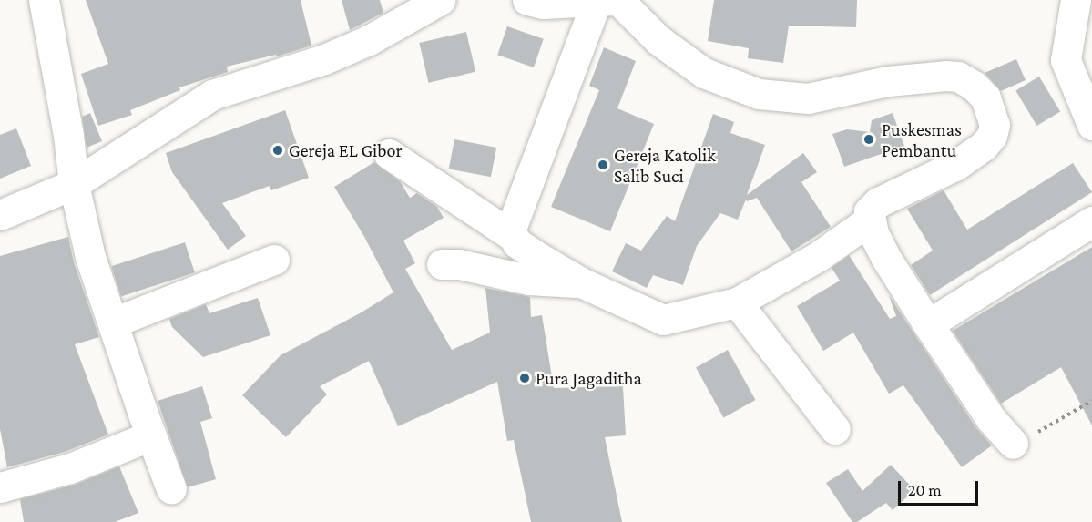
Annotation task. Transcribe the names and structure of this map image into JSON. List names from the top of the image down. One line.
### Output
{"places":["Puskesmas Pembantu","Gereja EL Gibor","Gereja Katolik Salib Suci","Pura Jagaditha"],"scale_bar":"20 m"}
